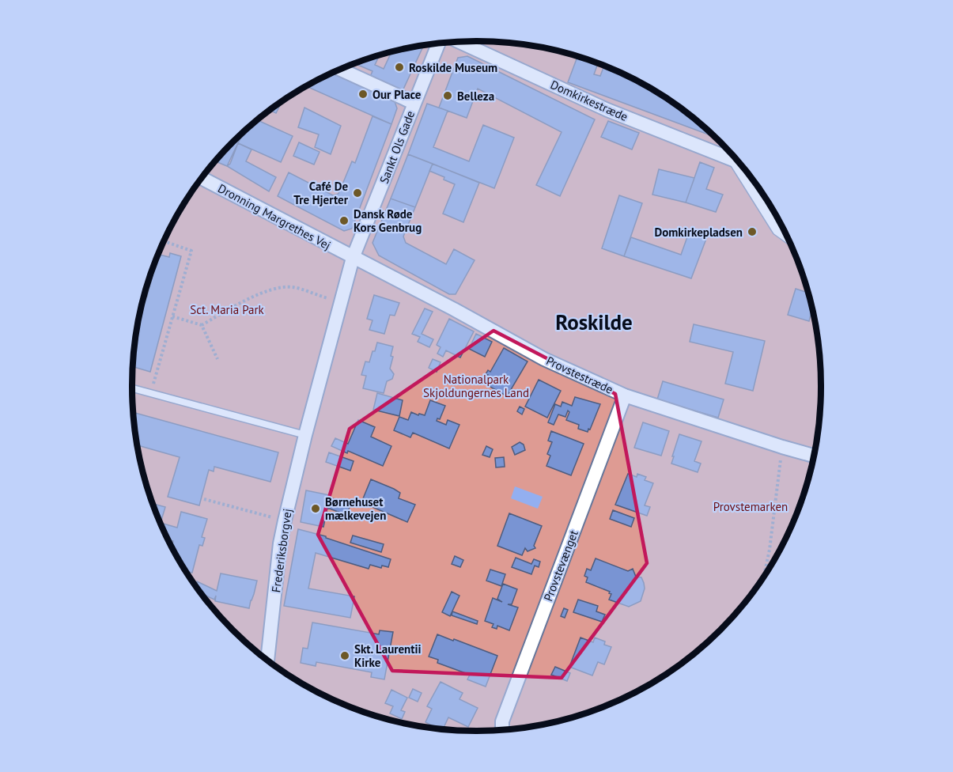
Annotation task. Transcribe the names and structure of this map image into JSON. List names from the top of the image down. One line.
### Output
{"streets":{"street":["Domkirkestræde","Sankt Ols Gade","Dronning Margrethes Vej","Provstestræde","Frederiksborgvej","Provstevænget"]},"crossings":[["Sankt Ols Gade","Dronning Margrethes Vej"],["Sankt Ols Gade","Provstestræde"],["Sankt Ols Gade","Frederiksborgvej"],["Dronning Margrethes Vej","Provstestræde"],["Dronning Margrethes Vej","Frederiksborgvej"],["Provstestræde","Frederiksborgvej"],["Provstestræde","Provstevænget"]],"districts":["Roskilde"],"parks":["Sct. Maria Park","Nationalpark Skjoldungernes Land","Provstemarken"],"places":["Roskilde Museum","Our Place","Belleza","Café De Tre Hjerter","Dansk Røde Kors Genbrug","Domkirkepladsen","Børnehuset mælkevejen","Skt. Laurentii Kirke"]}
